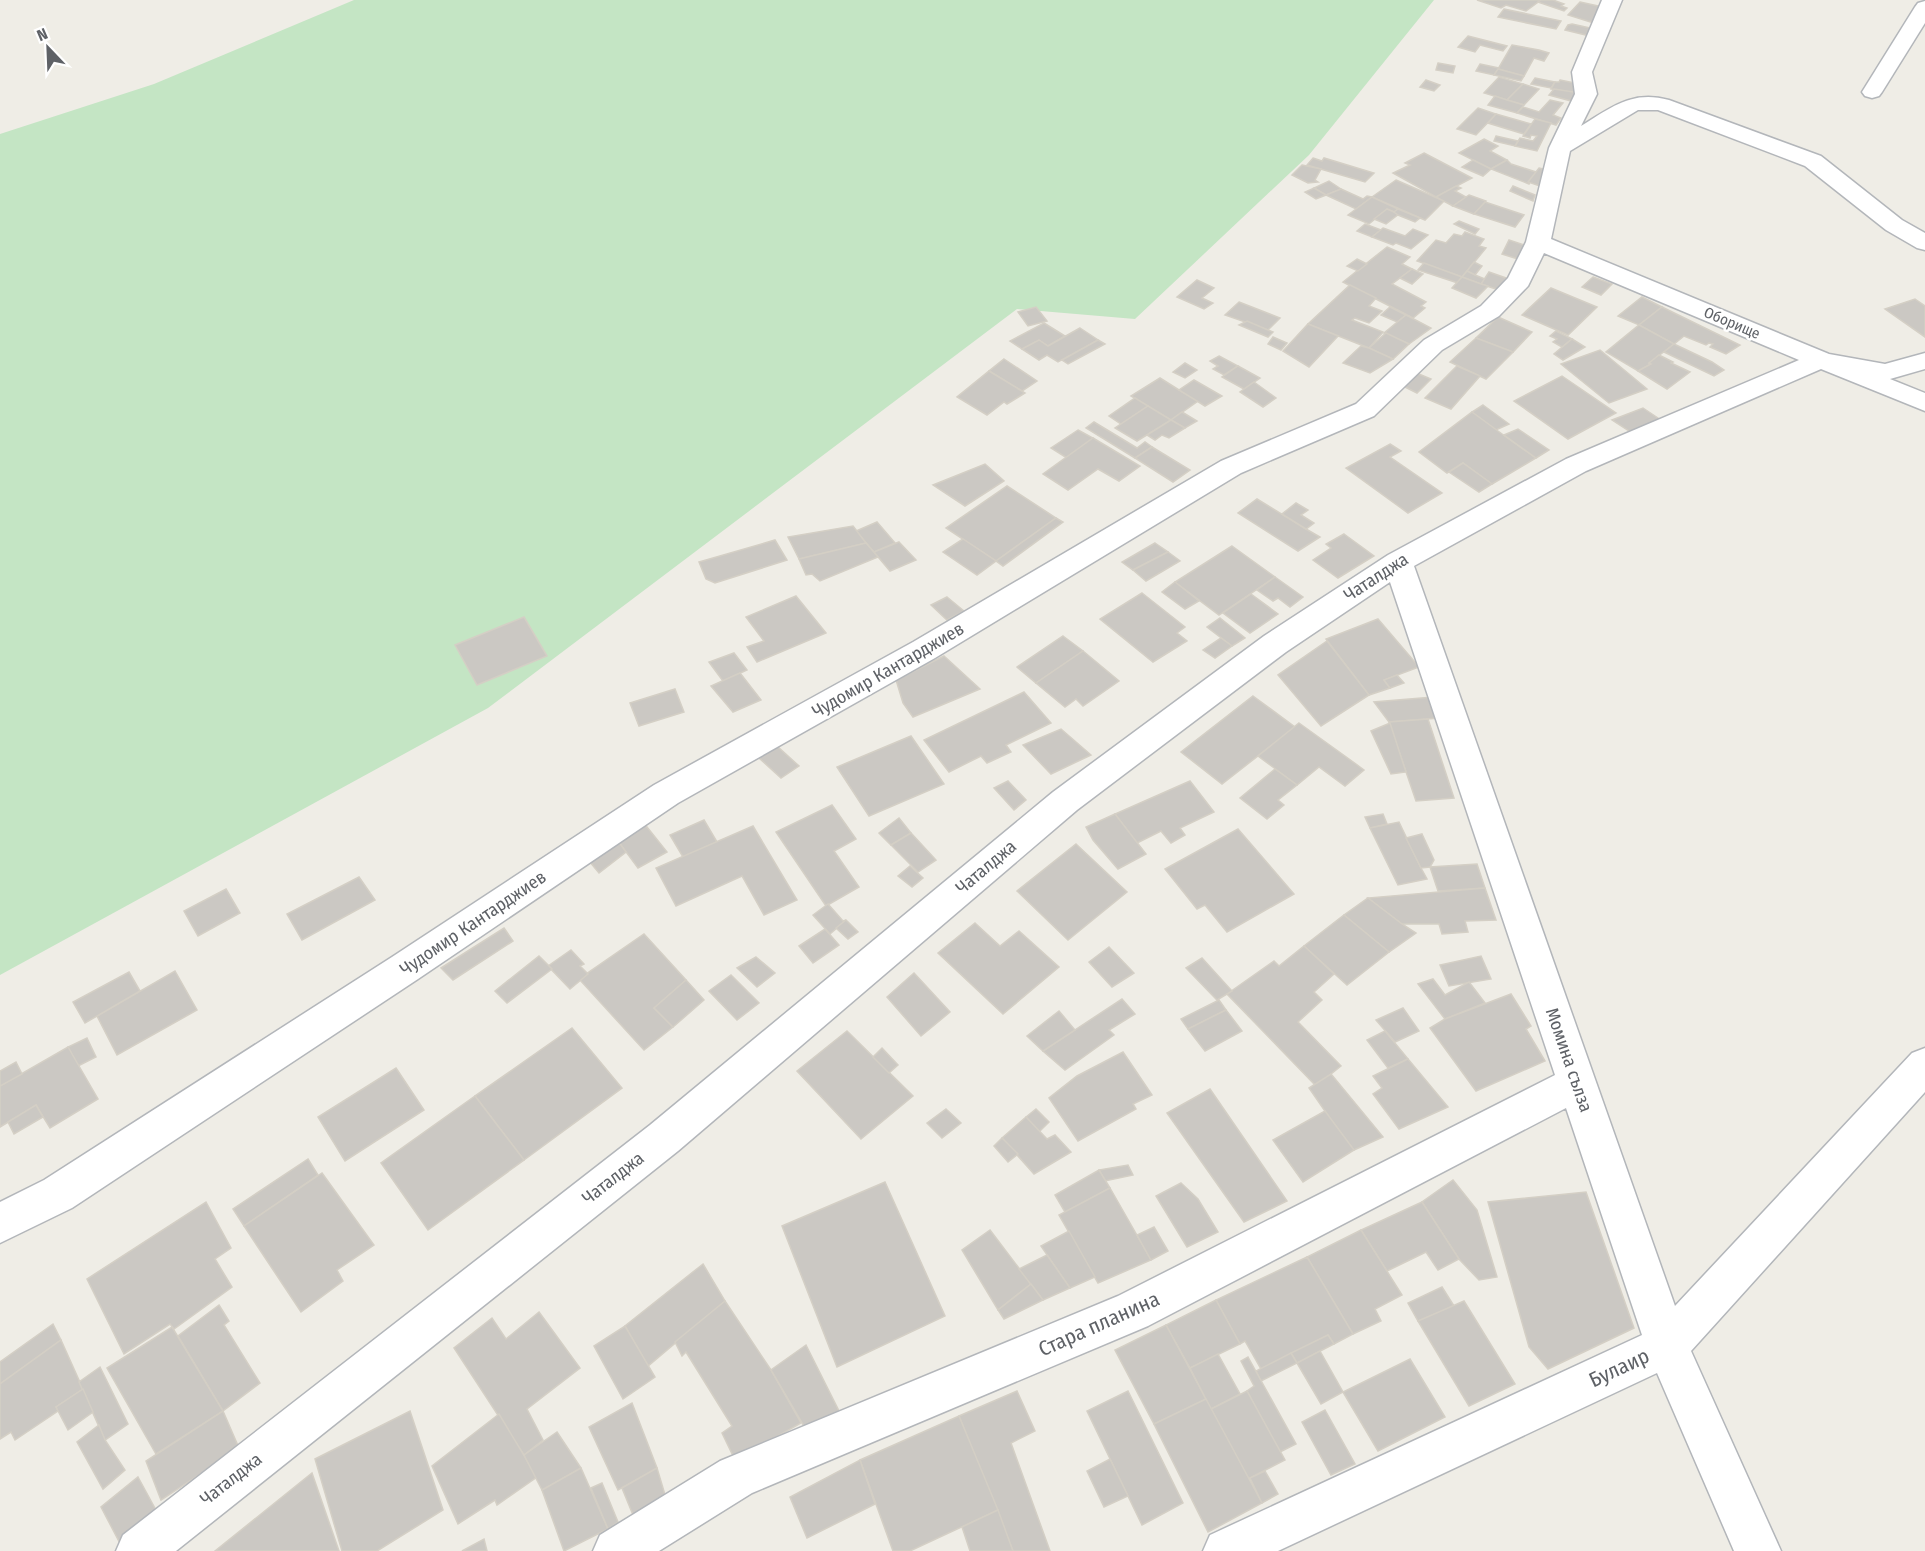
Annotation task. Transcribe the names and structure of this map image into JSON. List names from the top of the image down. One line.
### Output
{"streets":{"street":["Оборище","Чаталджа","Чудомир Кантарджиев","Момина сълза","Стара планина","Булаир"]},"crossings":[["Оборище","Чаталджа"],["Оборище","Чудомир Кантарджиев"],["Чаталджа","Момина сълза"],["Момина сълза","Стара планина"],["Момина сълза","Булаир"]],"north":"top left"}
